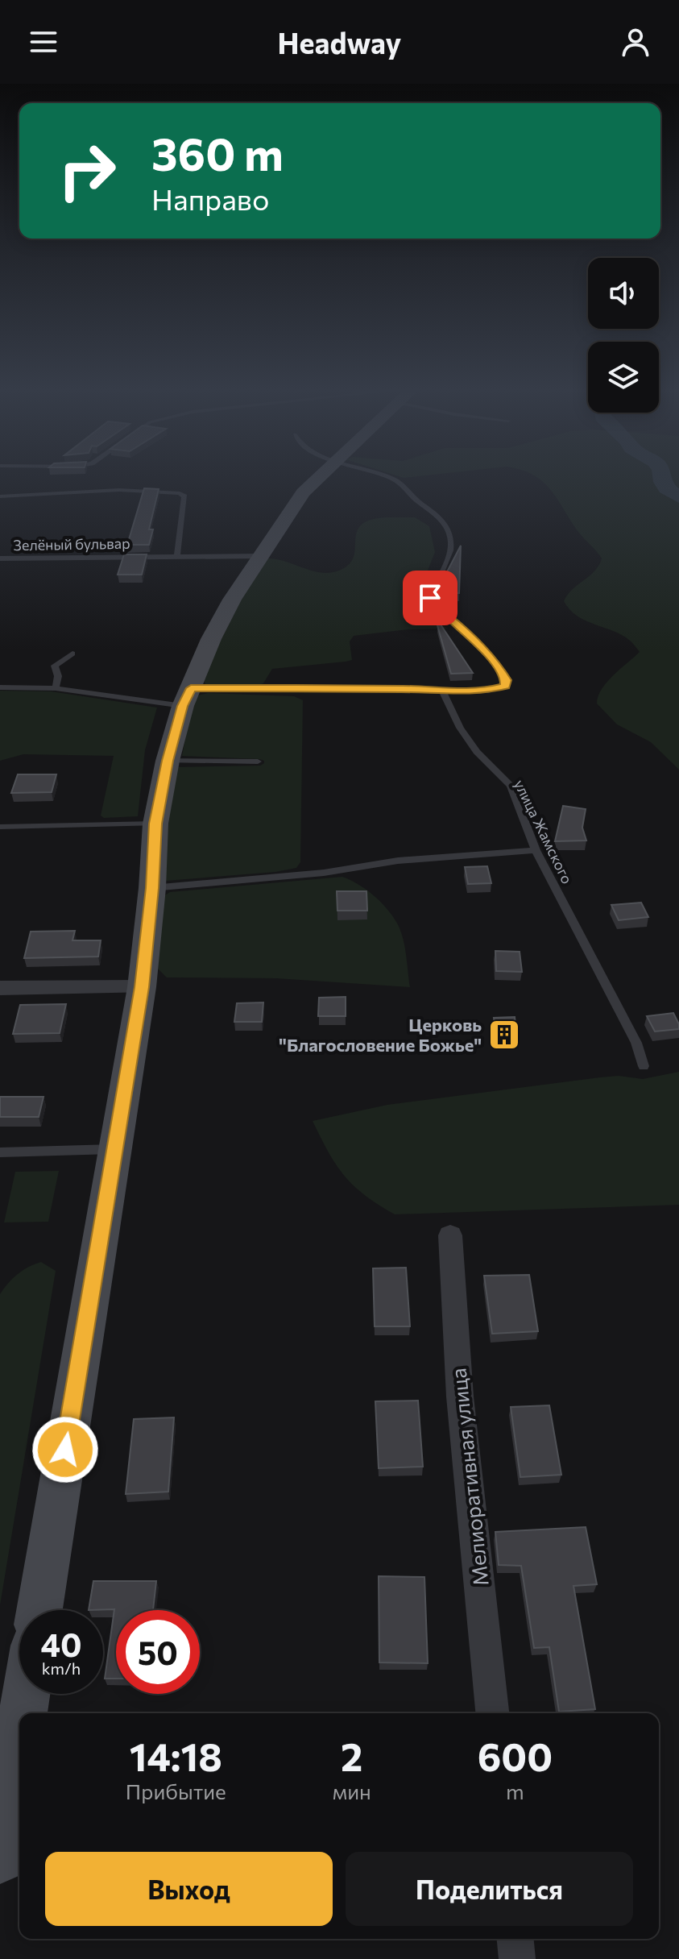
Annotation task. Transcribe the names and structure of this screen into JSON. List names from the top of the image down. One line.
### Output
{"streets":{"street":["Мелиоративная улица"],"lane":["Зелёный бульвар","улица Жамского"]},"places":{"building":["Церковь \"Благословение Божье\""]},"page":{"header":"Headway","turn":["360 m","Направо"],"speed":"40 km/h","limit":"50","eta":["14:18","Прибытие","2","мин","600","m"],"buttons":["Выход","Поделиться"]}}
